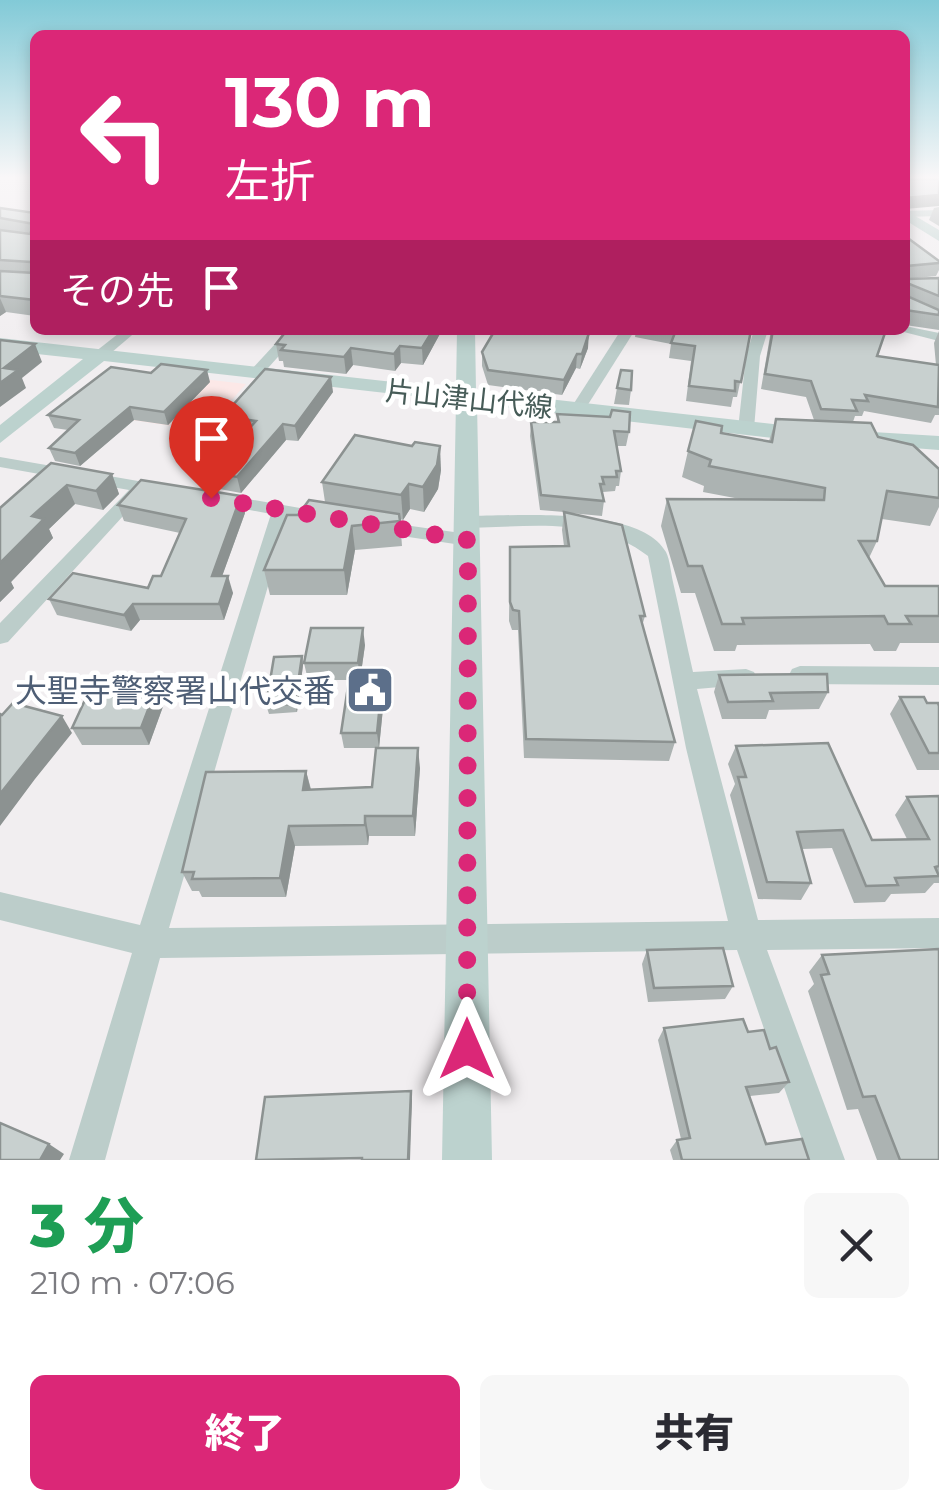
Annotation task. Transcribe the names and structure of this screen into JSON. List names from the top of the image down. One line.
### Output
{"streets":{"street":["片山津山代線"]},"places":{"public building":["大聖寺警察署山代交番"]},"page":{"turn":["130 m","左折"],"then":"その先","heading":["3 分","210 m · 07:06"],"buttons":["終了","共有"]}}
